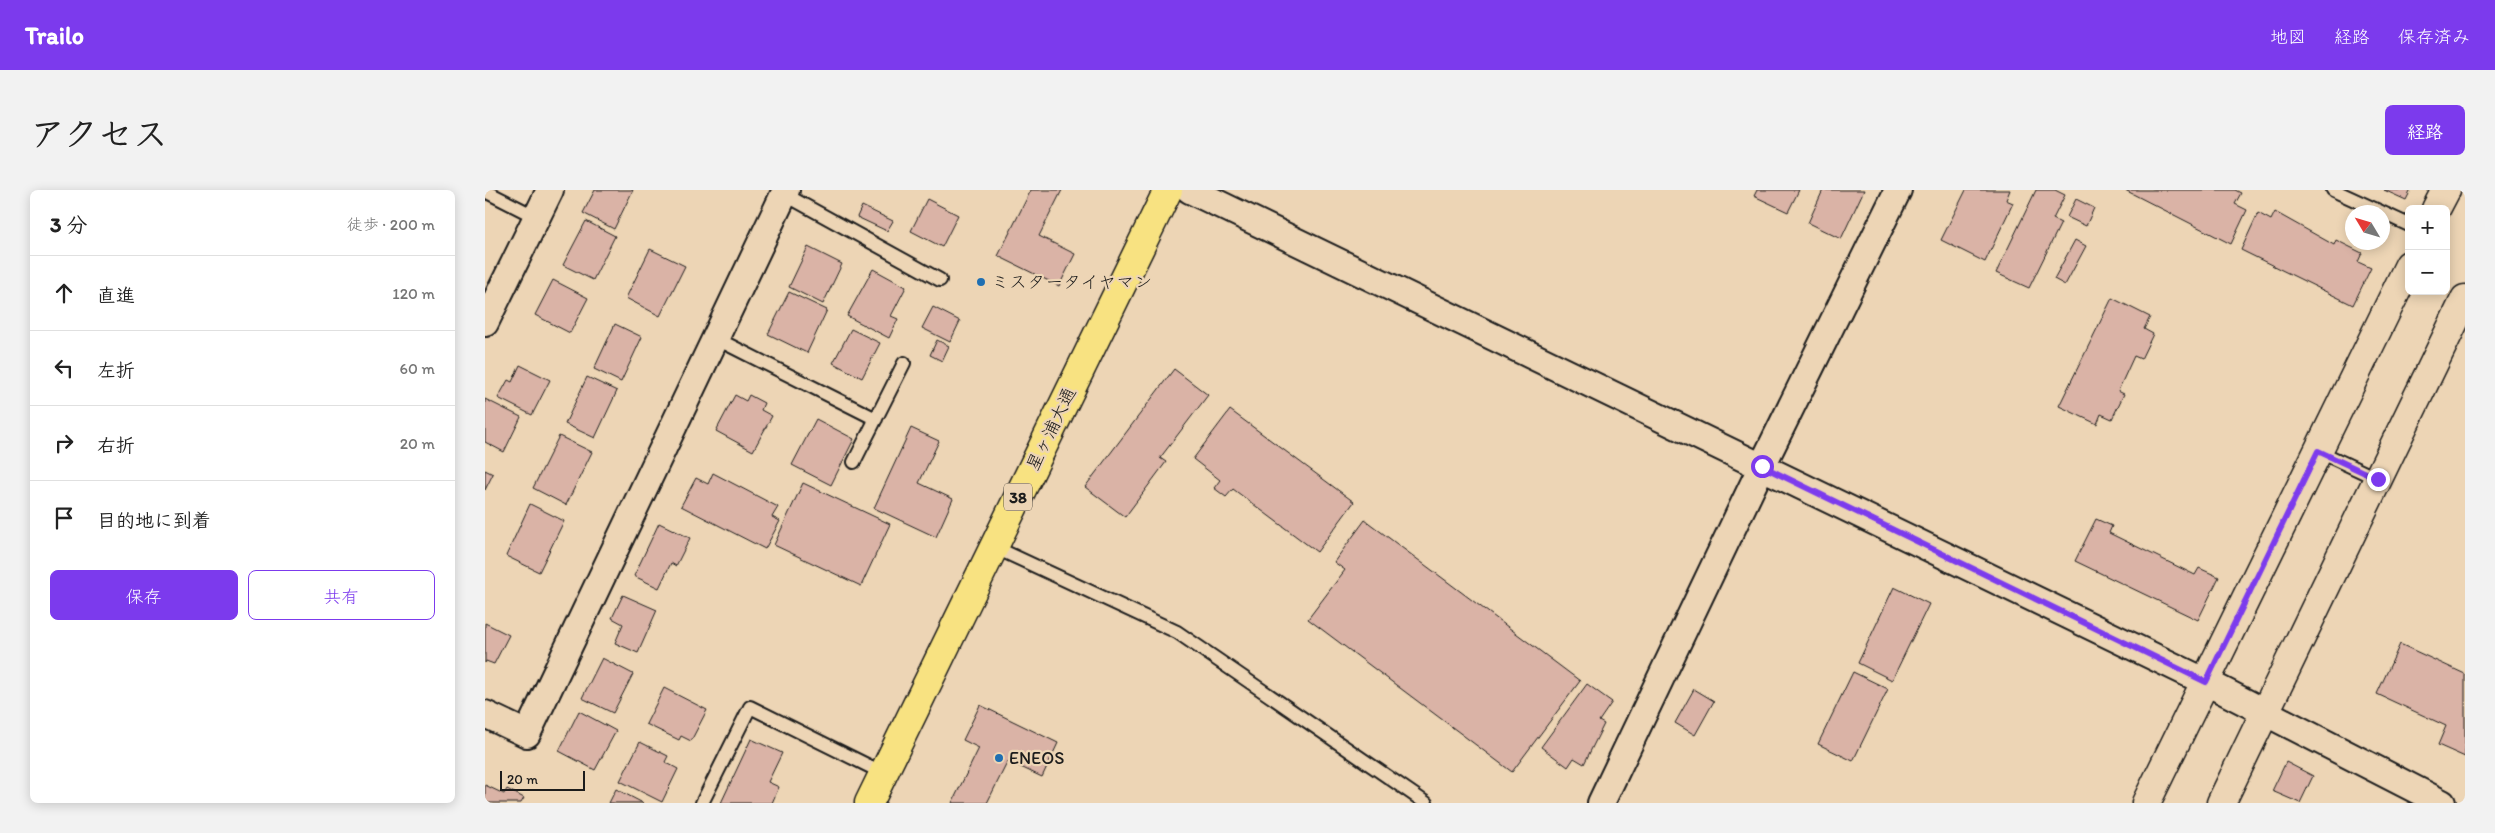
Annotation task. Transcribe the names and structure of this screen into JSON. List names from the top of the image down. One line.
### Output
{"streets":{"highway":["星ヶ浦大通","38"]},"places":["ミスタータイヤマン","ENEOS"],"scale_bar":"20 m","north":"top left","page":{"header":"Trailo","nav":["地図","経路","保存済み"],"title":"アクセス","buttons":["経路",["保存","共有"]],"heading":["3 分","徒歩 · 200 m"],"map_buttons":["+","−"],"list":[["直進","120 m"],["左折","60 m"],["右折","20 m"],"目的地に到着"],"scale":"20 m"}}
